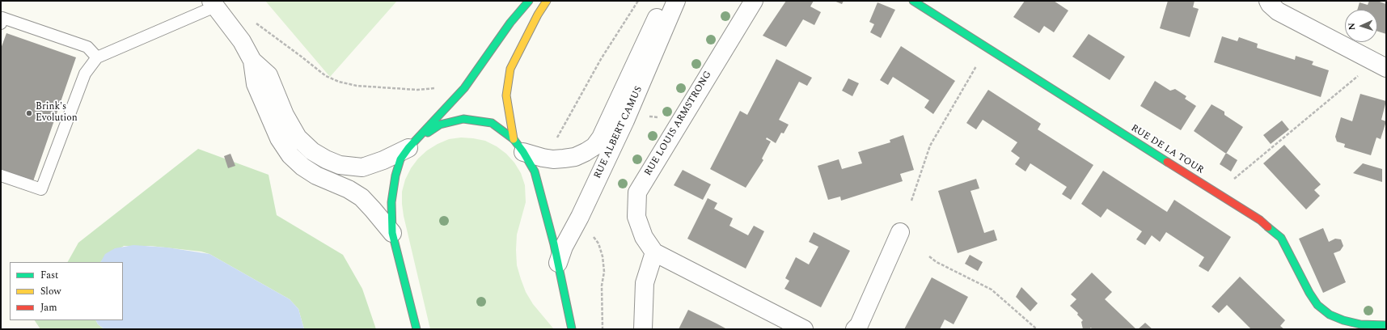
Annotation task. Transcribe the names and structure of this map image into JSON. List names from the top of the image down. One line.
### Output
{"streets":{"main road":["RUE DE LA TOUR"],"street":["RUE LOUIS ARMSTRONG","RUE ALBERT CAMUS"]},"places":["Brink's Evolution"],"legend":["Fast","Slow","Jam"],"north":"left"}
